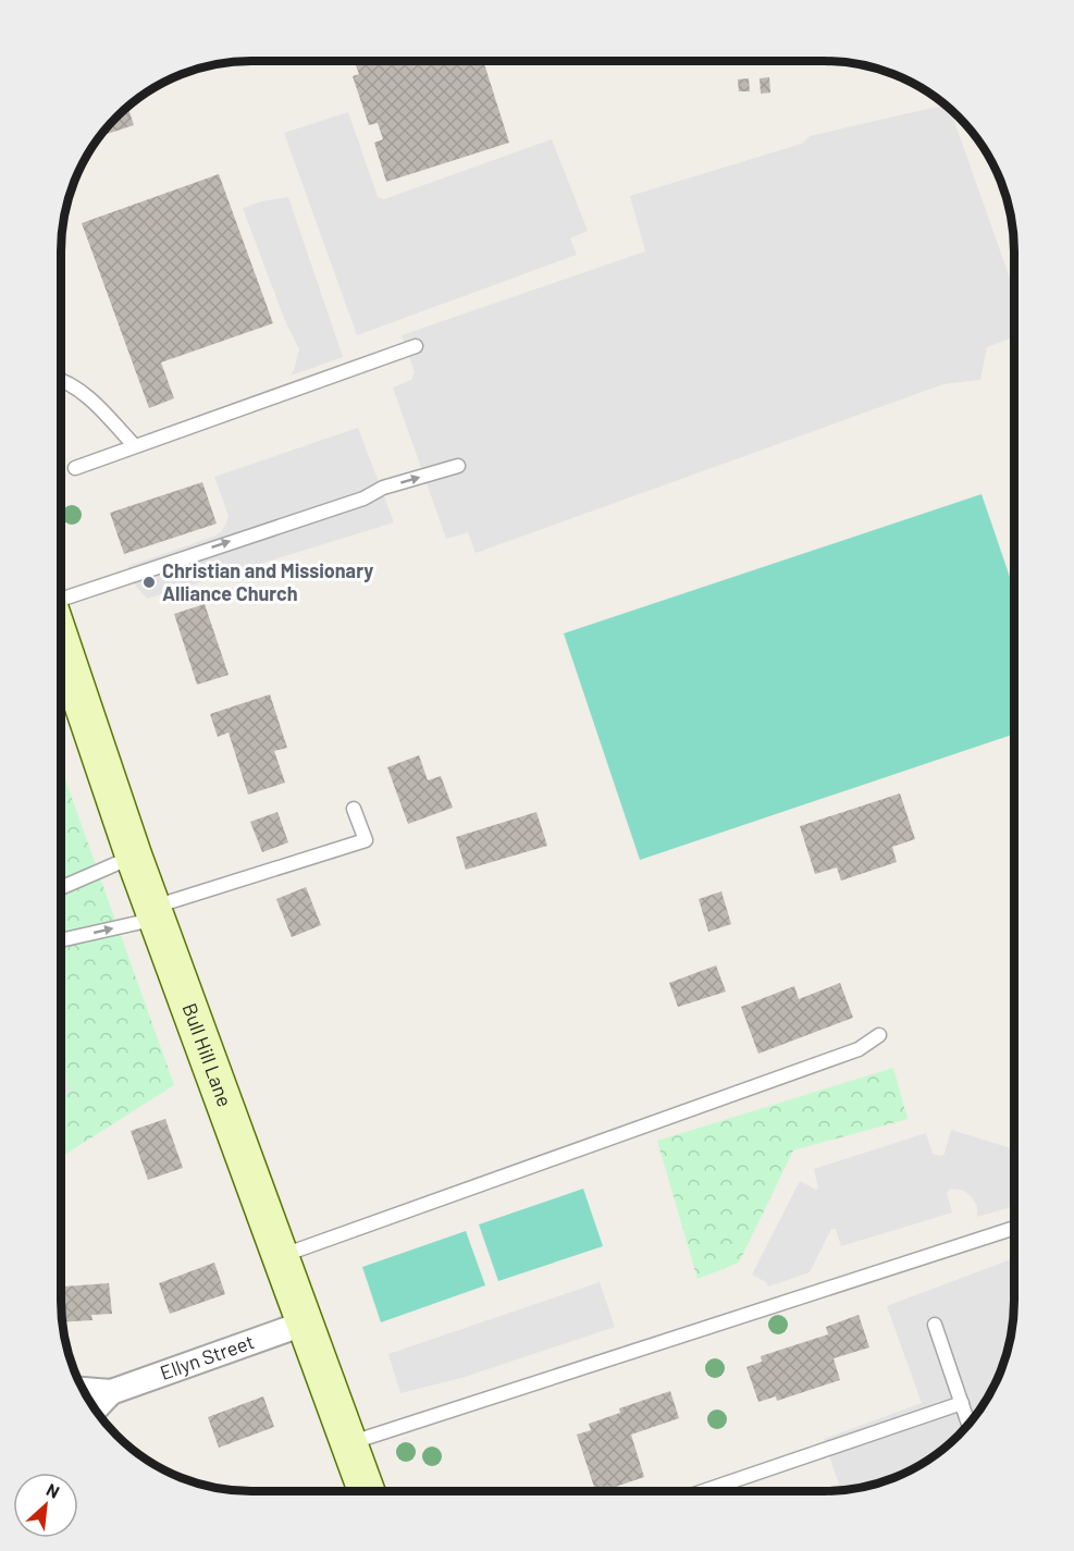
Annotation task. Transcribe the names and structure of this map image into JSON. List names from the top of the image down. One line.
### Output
{"streets":{"main road":["Bull Hill Lane"],"street":["Ellyn Street"]},"crossings":[["Bull Hill Lane","Ellyn Street"]],"places":["Christian and Missionary Alliance Church"],"north":"top right"}
